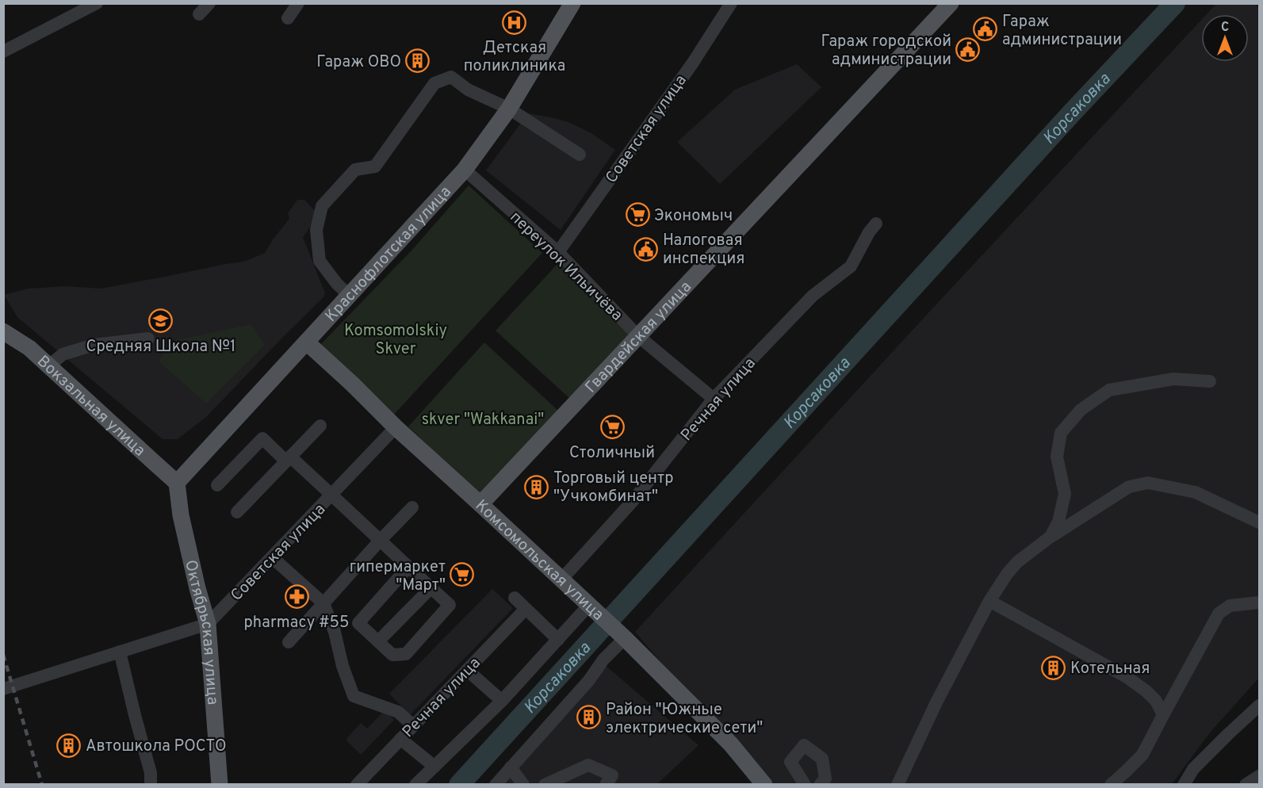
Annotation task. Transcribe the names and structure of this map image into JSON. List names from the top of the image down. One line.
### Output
{"streets":{"main road":["Краснофлотская улица","Гвардейская улица","Вокзальная улица","Комсомольская улица","Октябрьская улица"],"street":["Советская улица","переулок Ильичёва","Речная улица"]},"crossings":[["Советская улица","переулок Ильичёва"],["Советская улица","Комсомольская улица"],["Советская улица","Октябрьская улица"],["Краснофлотская улица","переулок Ильичёва"],["Краснофлотская улица","Вокзальная улица"],["Краснофлотская улица","Комсомольская улица"],["Краснофлотская улица","Октябрьская улица"],["переулок Ильичёва","Гвардейская улица"],["переулок Ильичёва","Речная улица"],["Гвардейская улица","Комсомольская улица"],["Речная улица","Комсомольская улица"],["Вокзальная улица","Октябрьская улица"]],"water":["Корсаковка"],"parks":["Komsomolskiy Skver","skver \"Wakkanai\""],"places":{"hospital":["Детская поликлиника"],"public building":["Гараж администрации","Гараж городской администрации","Налоговая инспекция"],"building":["Гараж ОВО","Торговый центр \"Учкомбинат\"","Котельная","Район \"Южные электрические сети\"","Автошкола РОСТО"],"supermarket":["Экономыч","Столичный","гипермаркет \"Март\""],"school or university":["Средняя Школа №1"],"pharmacy":["pharmacy #55"]},"north":"top"}
